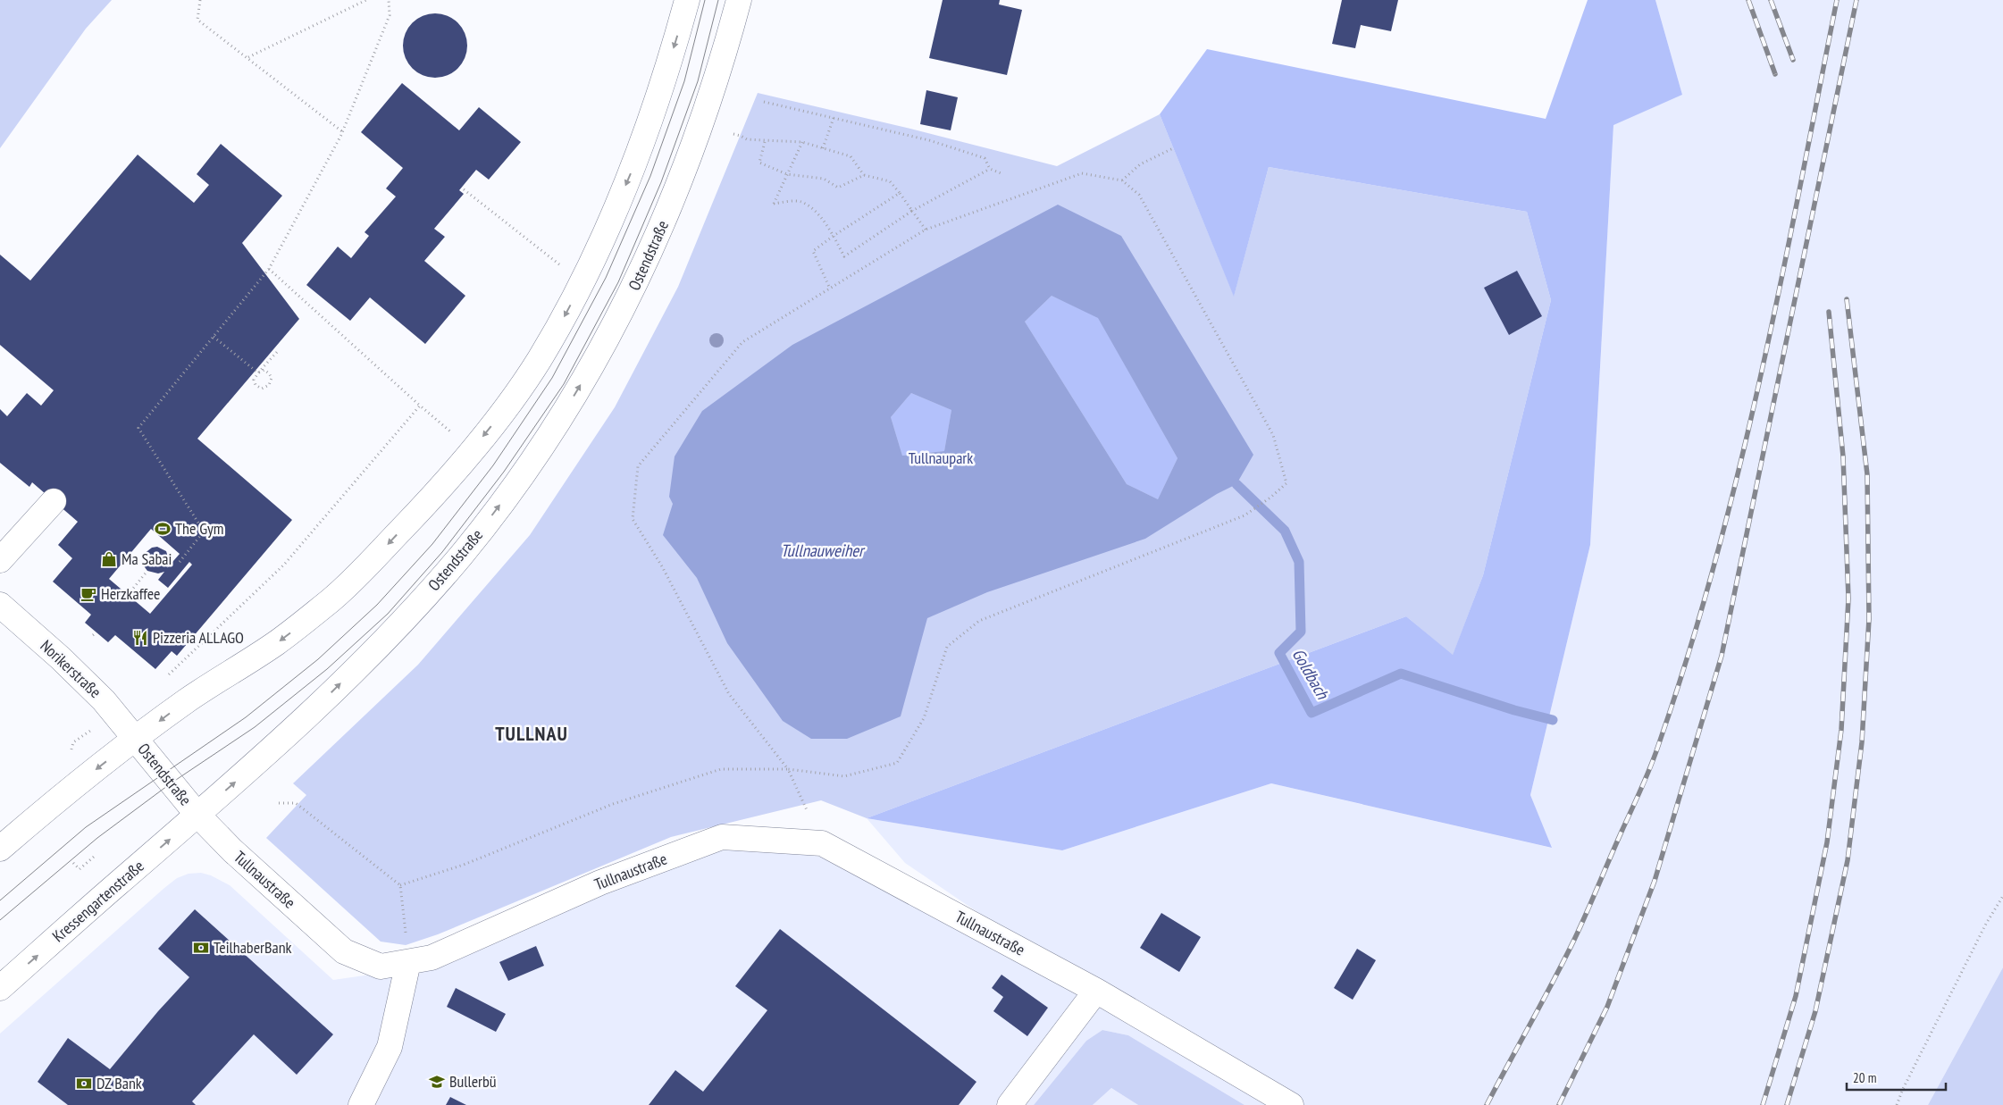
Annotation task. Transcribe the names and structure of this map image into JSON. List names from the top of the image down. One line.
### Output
{"streets":{"main road":["Ostendstraße","Norikerstraße","Tullnaustraße","Kressengartenstraße"]},"crossings":[["Ostendstraße","Norikerstraße"],["Ostendstraße","Tullnaustraße"],["Ostendstraße","Kressengartenstraße"],["Tullnaustraße","Kressengartenstraße"]],"districts":["TULLNAU"],"water":["Tullnauweiher","Goldbach"],"parks":["Tullnaupark"],"places":{"sports":["The Gym"],"shop":["Ma Sabai"],"cafe":["Herzkaffee"],"restaurant":["Pizzeria ALLAGO"],"bank":["TeilhaberBank","DZ Bank"],"school or university":["Bullerbü"]},"scale_bar":"20 m"}
